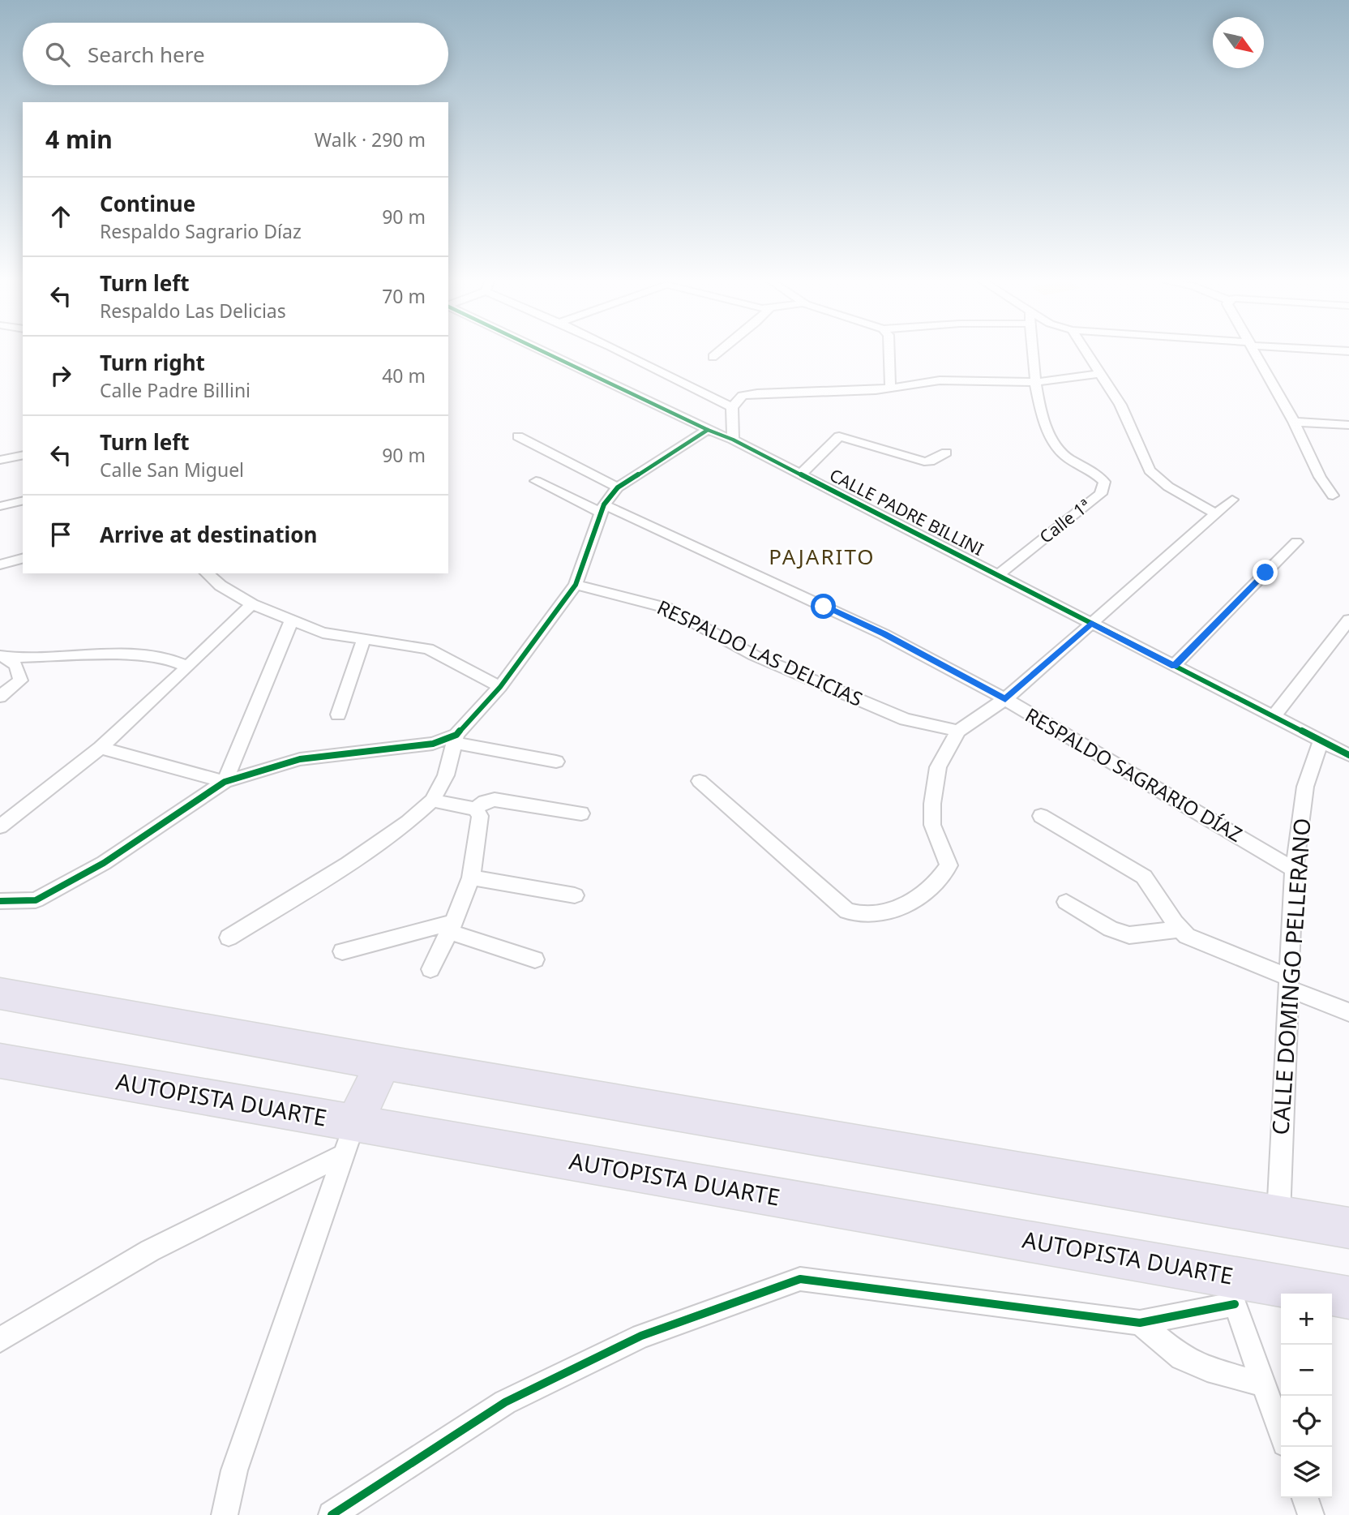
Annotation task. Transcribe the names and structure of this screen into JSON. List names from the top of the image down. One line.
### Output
{"streets":{"highway":["AUTOPISTA DUARTE"],"street":["CALLE PADRE BILLINI","Calle 1ª","RESPALDO LAS DELICIAS","RESPALDO SAGRARIO DÍAZ","CALLE DOMINGO PELLERANO"]},"crossings":[["CALLE PADRE BILLINI","Calle 1ª"],["CALLE PADRE BILLINI","CALLE DOMINGO PELLERANO"],["RESPALDO SAGRARIO DÍAZ","CALLE DOMINGO PELLERANO"]],"districts":["PAJARITO"],"north":"bottom right","page":{"search":"Search here","heading":["4 min","Walk · 290 m"],"list":[["Continue","Respaldo Sagrario Díaz","90 m"],["Turn left","Respaldo Las Delicias","70 m"],["Turn right","Calle Padre Billini","40 m"],["Turn left","Calle San Miguel","90 m"],"Arrive at destination"],"map_buttons":["+","−"]}}
